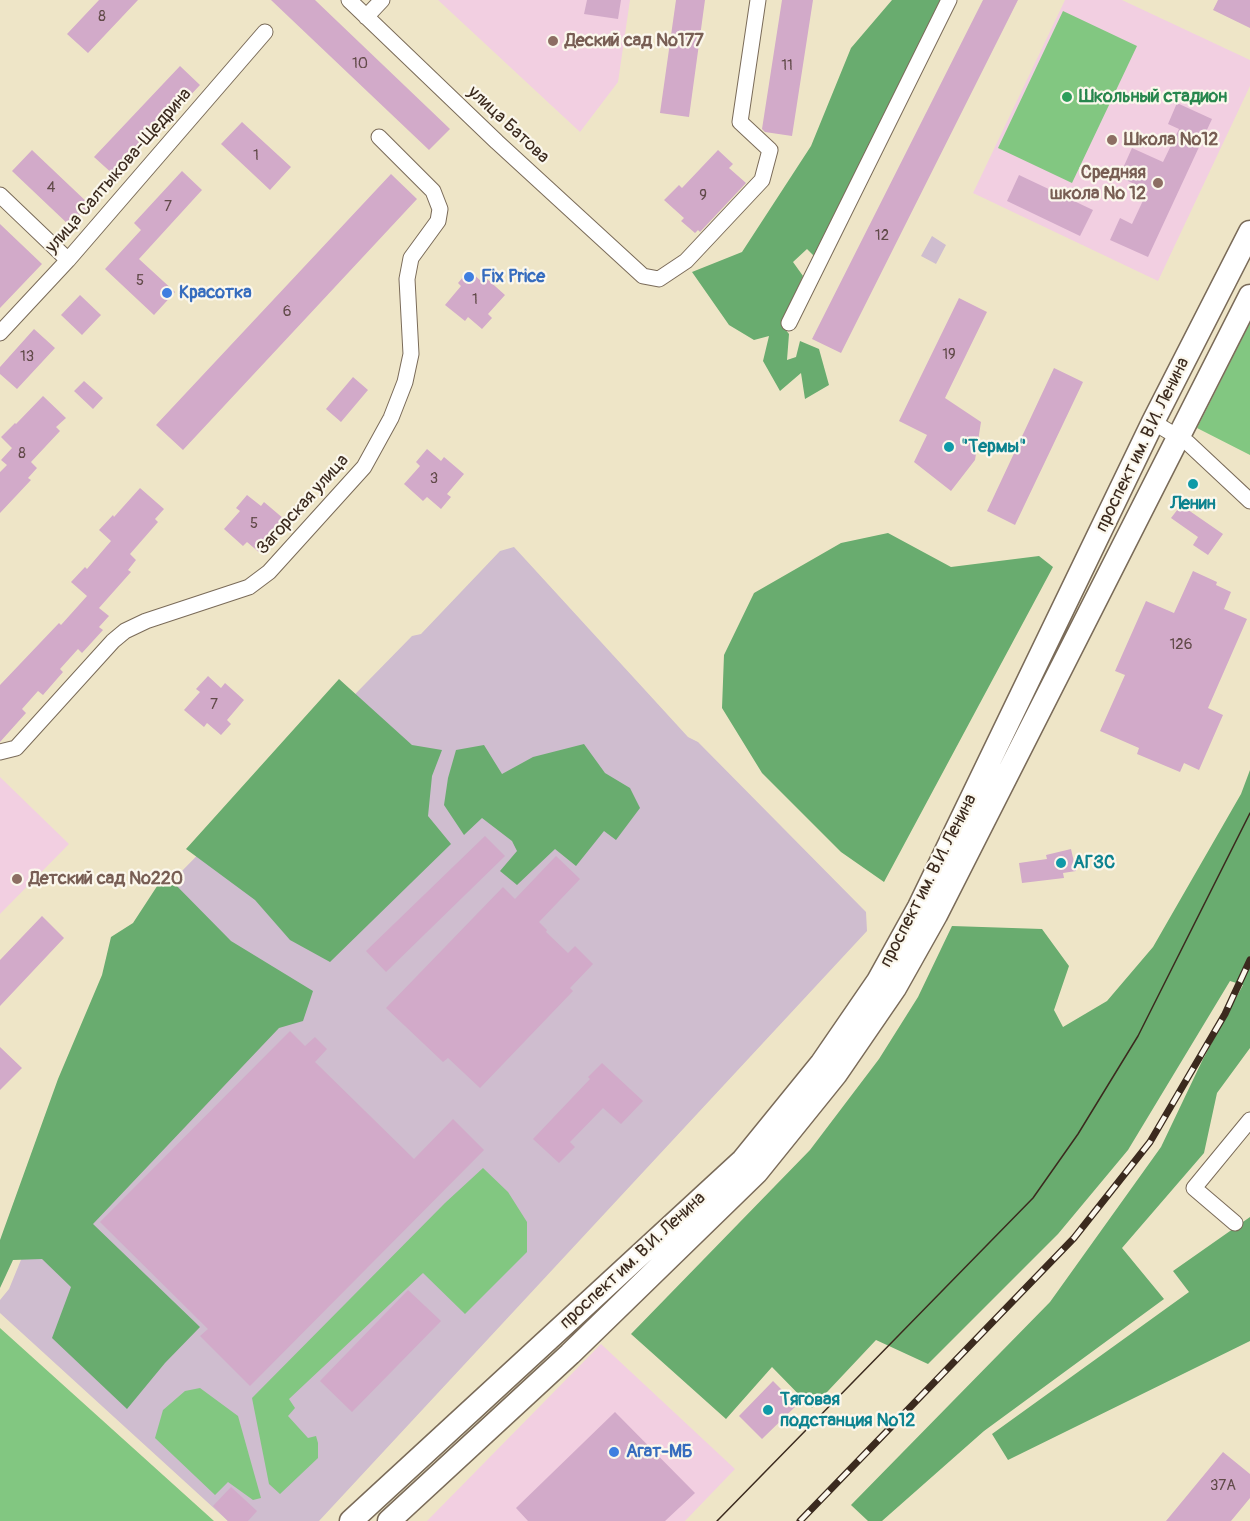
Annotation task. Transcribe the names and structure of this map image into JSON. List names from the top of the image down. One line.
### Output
{"streets":{"main road":["проспект им. В.И. Ленина"],"street":["улица Батова","улица Салтыкова-Щедрина","Загорская улица"]},"places":["Деский сад №177","Школьный стадион","Школа №12","Средняя школа № 12","Fix Price","Красотка","\"Термы\"","Ленин","АГЗС","Детский сад №220","Тяговая подстанция №12","Агат-МБ"],"house_numbers":["8","10","11","1","4","9","7","12","5","1","6","19","13","8","3","5","126","7","37А"]}
